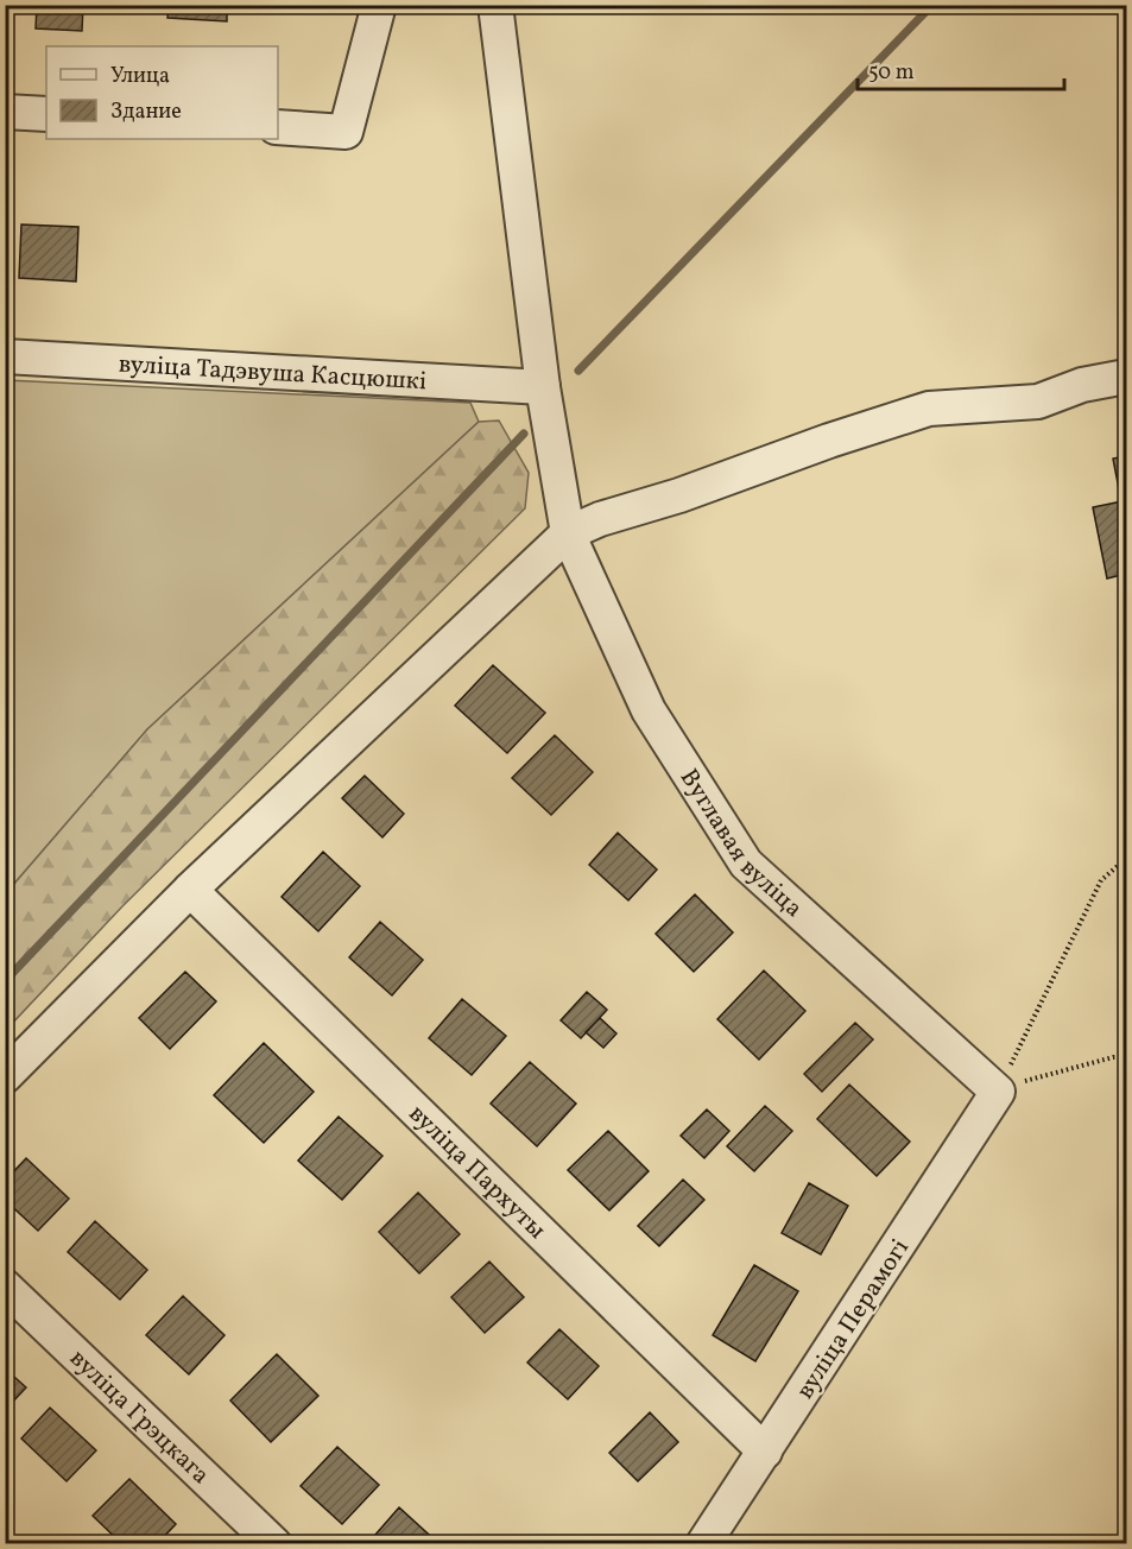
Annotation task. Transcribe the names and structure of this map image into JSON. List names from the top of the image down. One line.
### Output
{"streets":{"street":["вуліца Тадэвуша Касцюшкі","Вуглавая вуліца","вуліца Пархуты","вуліца Перамогі","вуліца Грэцкага"]},"crossings":[["вуліца Тадэвуша Касцюшкі","Вуглавая вуліца"],["Вуглавая вуліца","вуліца Перамогі"],["вуліца Пархуты","вуліца Перамогі"]],"legend":["Улица","Здание"],"scale_bar":"50 m"}
